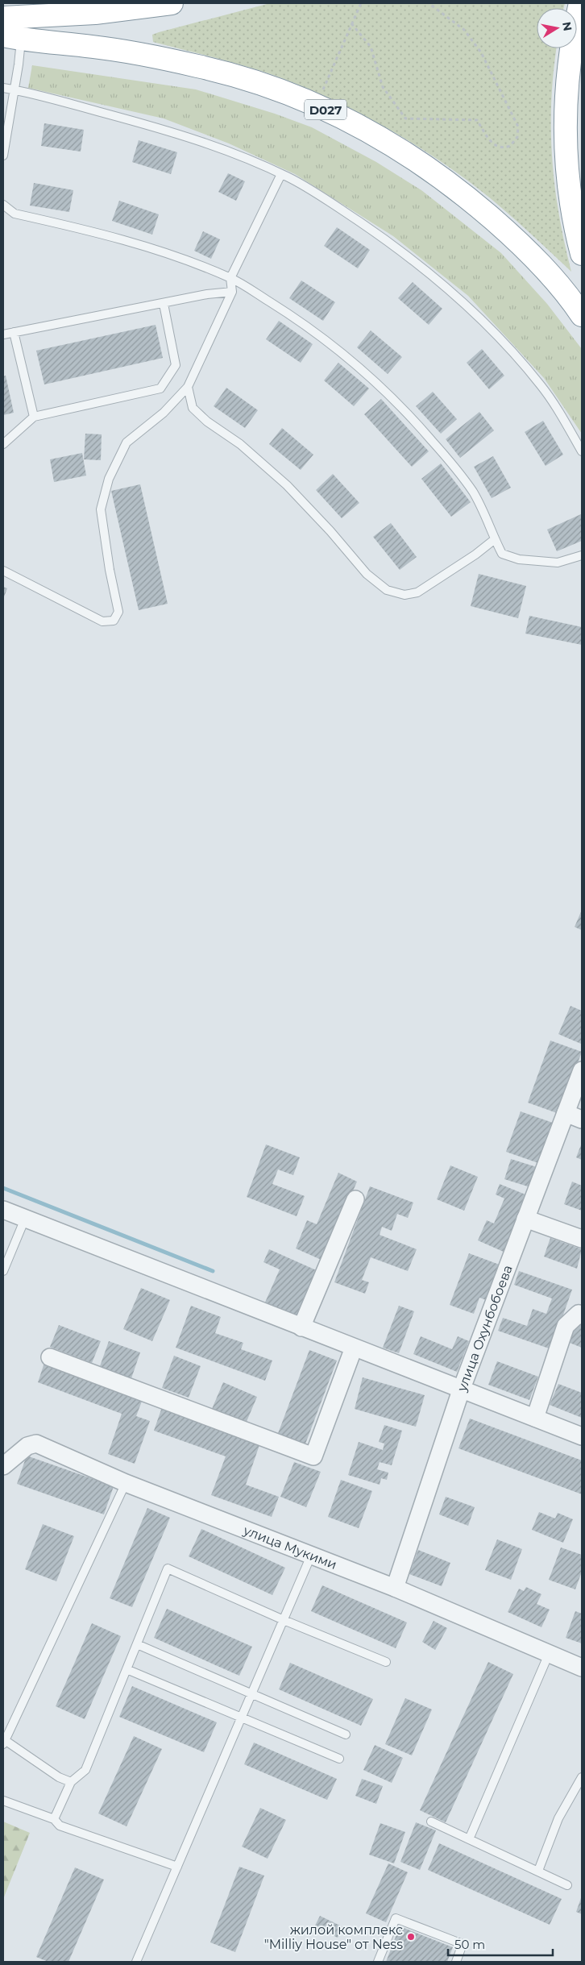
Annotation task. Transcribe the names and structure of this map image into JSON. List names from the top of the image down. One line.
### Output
{"streets":{"highway":["D027"],"street":["улица Охунбобоева","улица Мукими"]},"crossings":[["улица Охунбобоева","улица Мукими"]],"places":["жилой комплекс \"Milliy House\" от Ness"],"scale_bar":"50 m","north":"right"}
